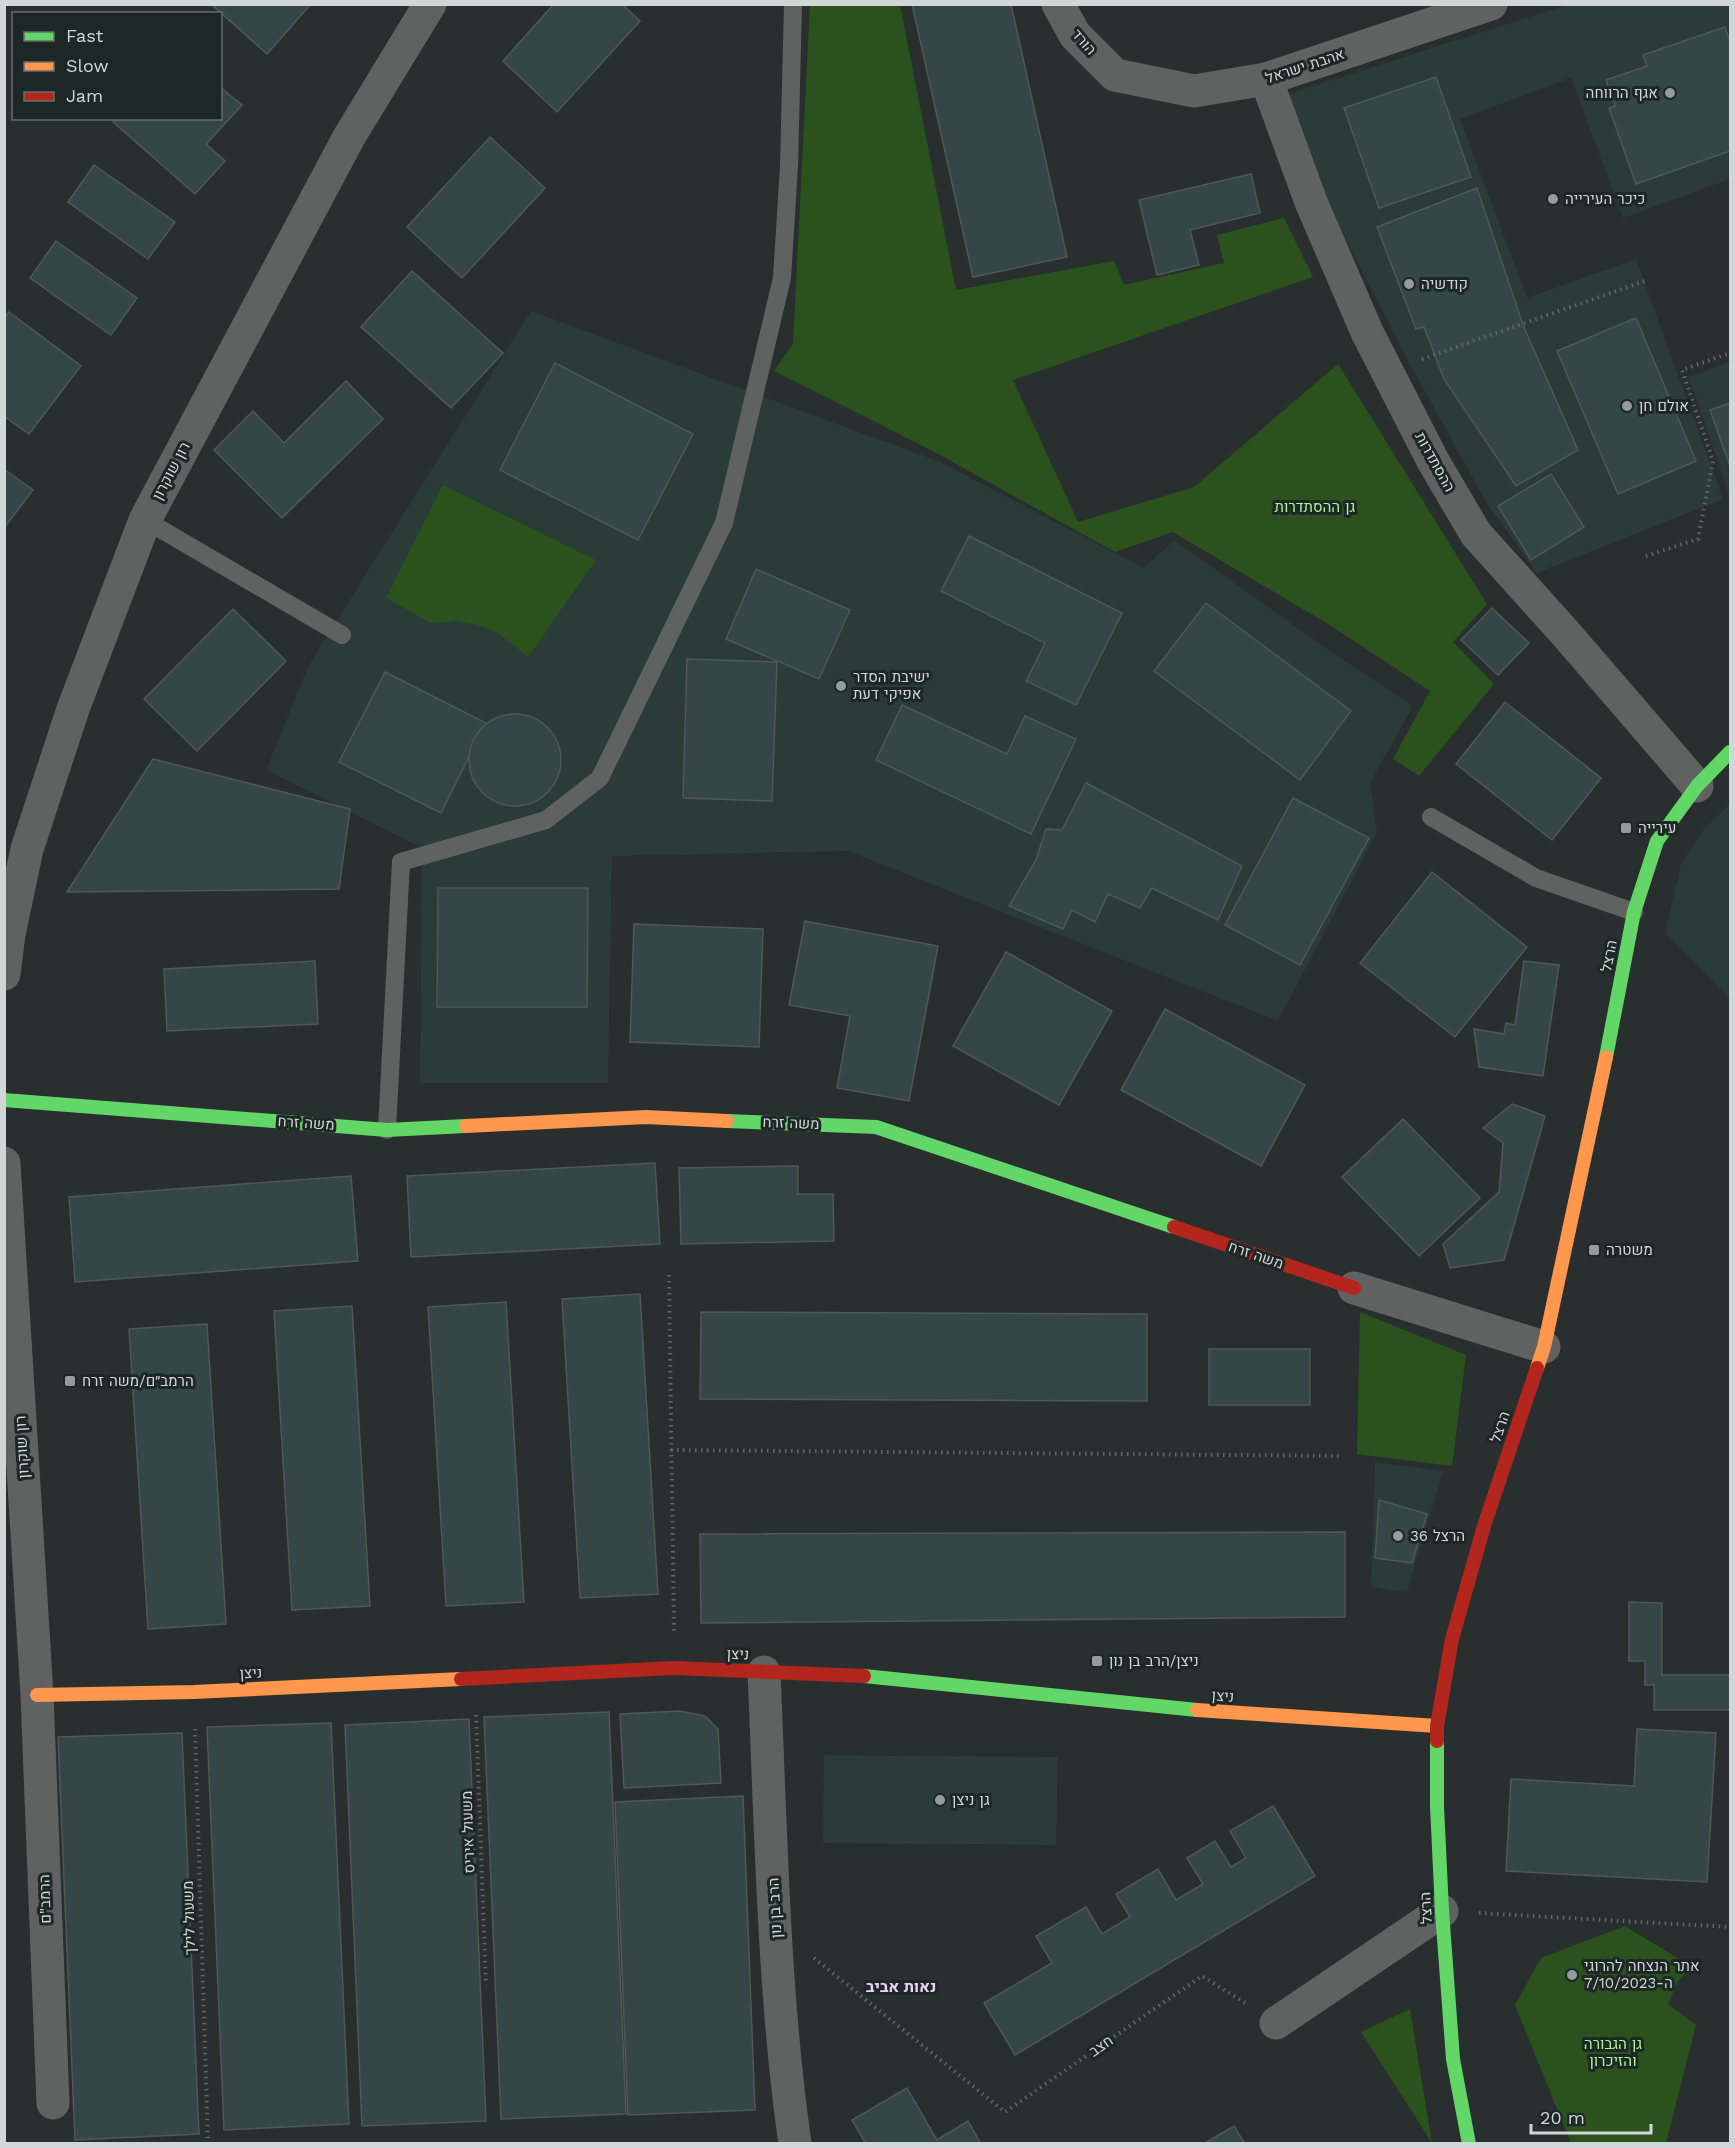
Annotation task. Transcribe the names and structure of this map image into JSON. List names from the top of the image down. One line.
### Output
{"streets":{"street":["הורד","אהבת ישראל","ההסתדרות","רון שוקרון","הרצל","משה זרח","ניצן","הרמב\"ם","הרב בן נון"],"path":["משעול איריס","משעול לילך","חצב"]},"crossings":[["הורד","אהבת ישראל"],["אהבת ישראל","ההסתדרות"],["ההסתדרות","הרצל"],["רון שוקרון","ניצן"],["רון שוקרון","הרמב\"ם"],["הרצל","משה זרח"],["הרצל","ניצן"],["ניצן","משעול איריס"],["ניצן","הרמב\"ם"],["ניצן","הרב בן נון"],["ניצן","משעול לילך"],["הרב בן נון","חצב"]],"districts":["נאות אביב"],"parks":["גן ההסתדרות","גן הגבורה והזיכרון"],"places":{"other":["אגף הרווחה","כיכר העירייה","קודשיה","אולם חן","ישיבת הסדר אפיקי דעת","הרצל 36","גן ניצן","אתר הנצחה להרוגי ה-7/10/2023"],"transit":["עירייה","משטרה","הרמב״ם/משה זרח","ניצן/הרב בן נון"]},"legend":["Fast","Slow","Jam"],"scale_bar":"20 m"}
